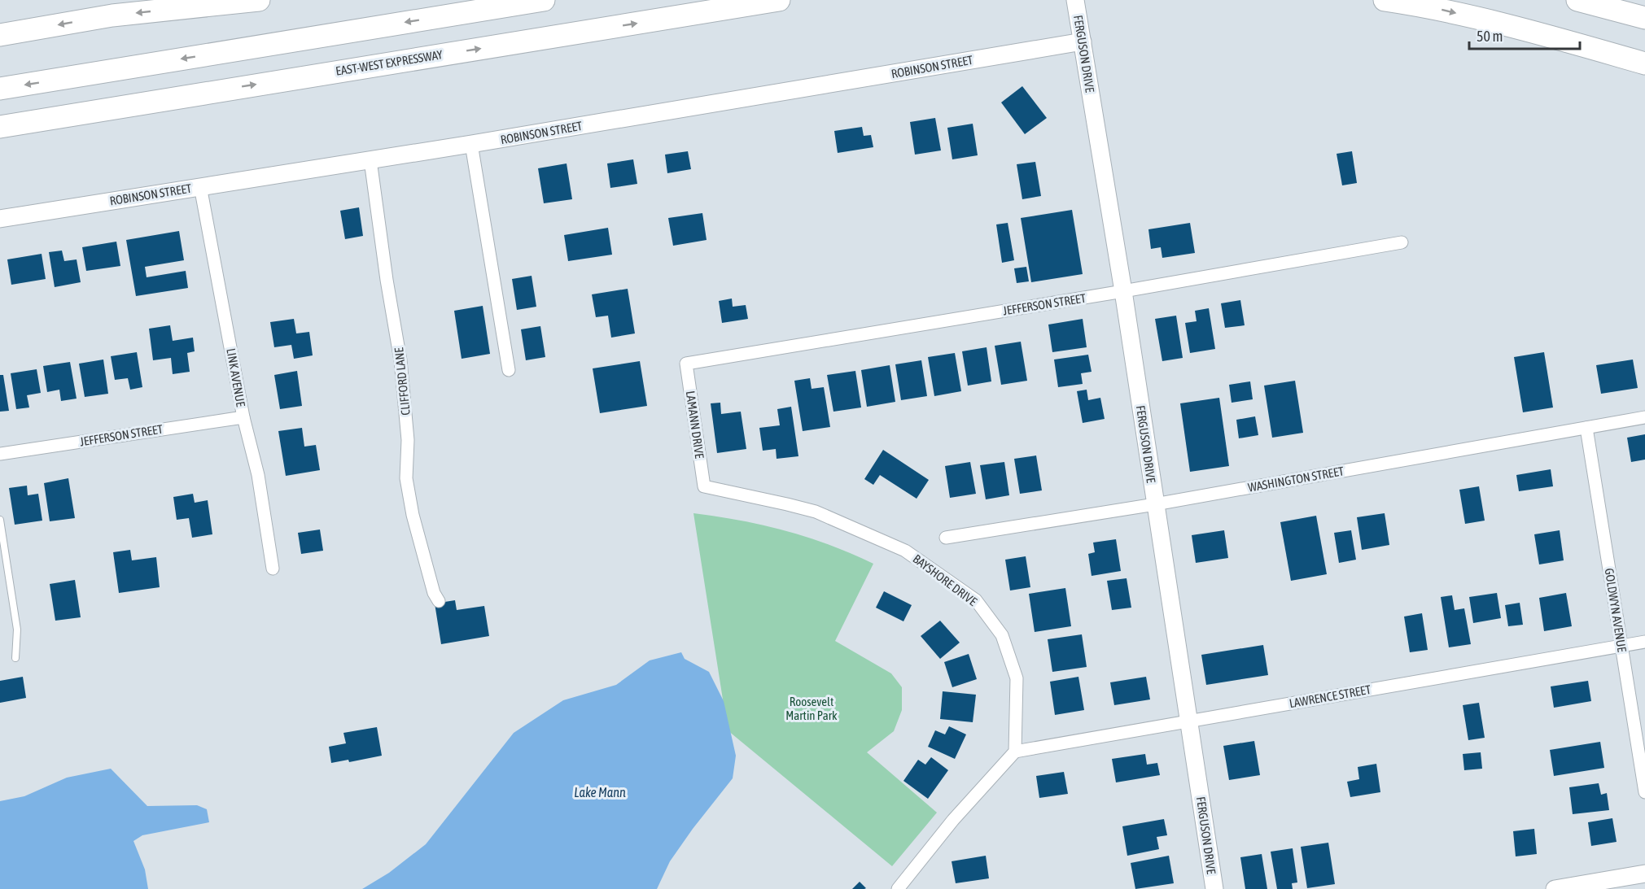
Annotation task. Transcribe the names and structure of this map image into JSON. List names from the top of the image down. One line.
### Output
{"streets":{"highway":["EAST-WEST EXPRESSWAY"],"street":["FERGUSON DRIVE","ROBINSON STREET","JEFFERSON STREET","LINK AVENUE","CLIFFORD LANE","LAMANN DRIVE","WASHINGTON STREET","BAYSHORE DRIVE","GOLDWYN AVENUE","LAWRENCE STREET"]},"crossings":[["FERGUSON DRIVE","ROBINSON STREET"],["FERGUSON DRIVE","JEFFERSON STREET"],["FERGUSON DRIVE","WASHINGTON STREET"],["FERGUSON DRIVE","LAWRENCE STREET"],["ROBINSON STREET","LINK AVENUE"],["ROBINSON STREET","CLIFFORD LANE"],["JEFFERSON STREET","LINK AVENUE"],["JEFFERSON STREET","LAMANN DRIVE"],["LAMANN DRIVE","BAYSHORE DRIVE"],["WASHINGTON STREET","GOLDWYN AVENUE"],["BAYSHORE DRIVE","LAWRENCE STREET"],["GOLDWYN AVENUE","LAWRENCE STREET"]],"water":["Lake Mann"],"parks":["Roosevelt Martin Park"],"scale_bar":"50 m"}
